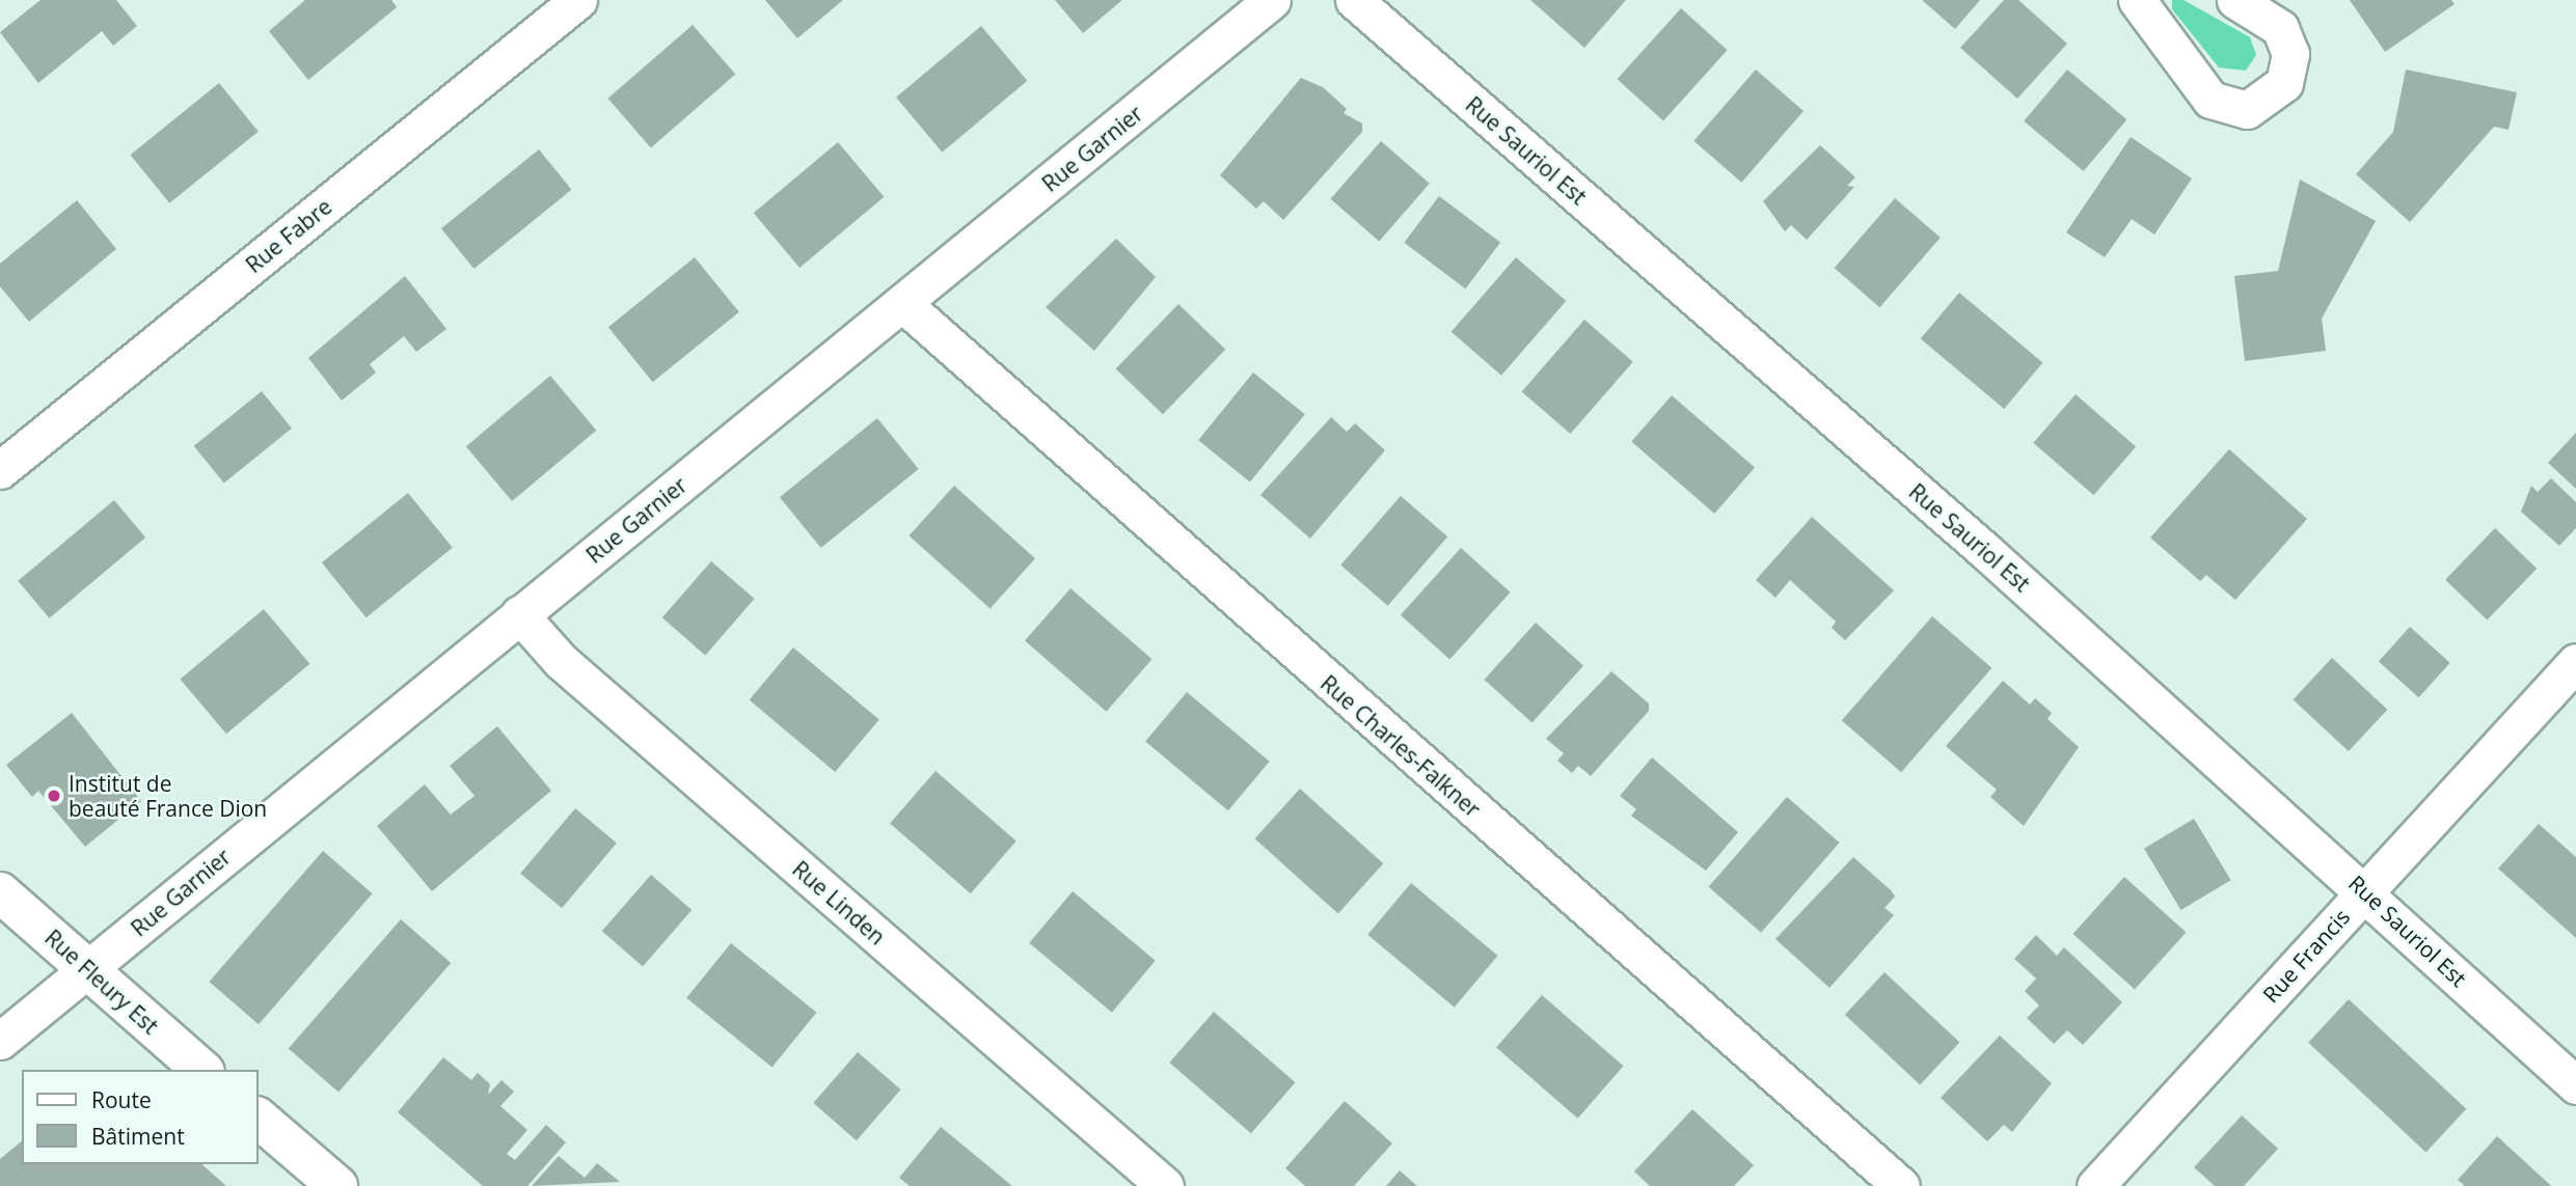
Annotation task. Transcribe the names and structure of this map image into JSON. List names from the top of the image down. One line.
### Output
{"streets":{"street":["Rue Garnier","Rue Sauriol Est","Rue Fabre","Rue Charles-Falkner","Rue Linden","Rue Francis","Rue Fleury Est"]},"crossings":[["Rue Garnier","Rue Charles-Falkner"],["Rue Garnier","Rue Linden"],["Rue Garnier","Rue Fleury Est"],["Rue Sauriol Est","Rue Francis"]],"places":["Institut de beauté France Dion"],"legend":["Route","Bâtiment"]}
